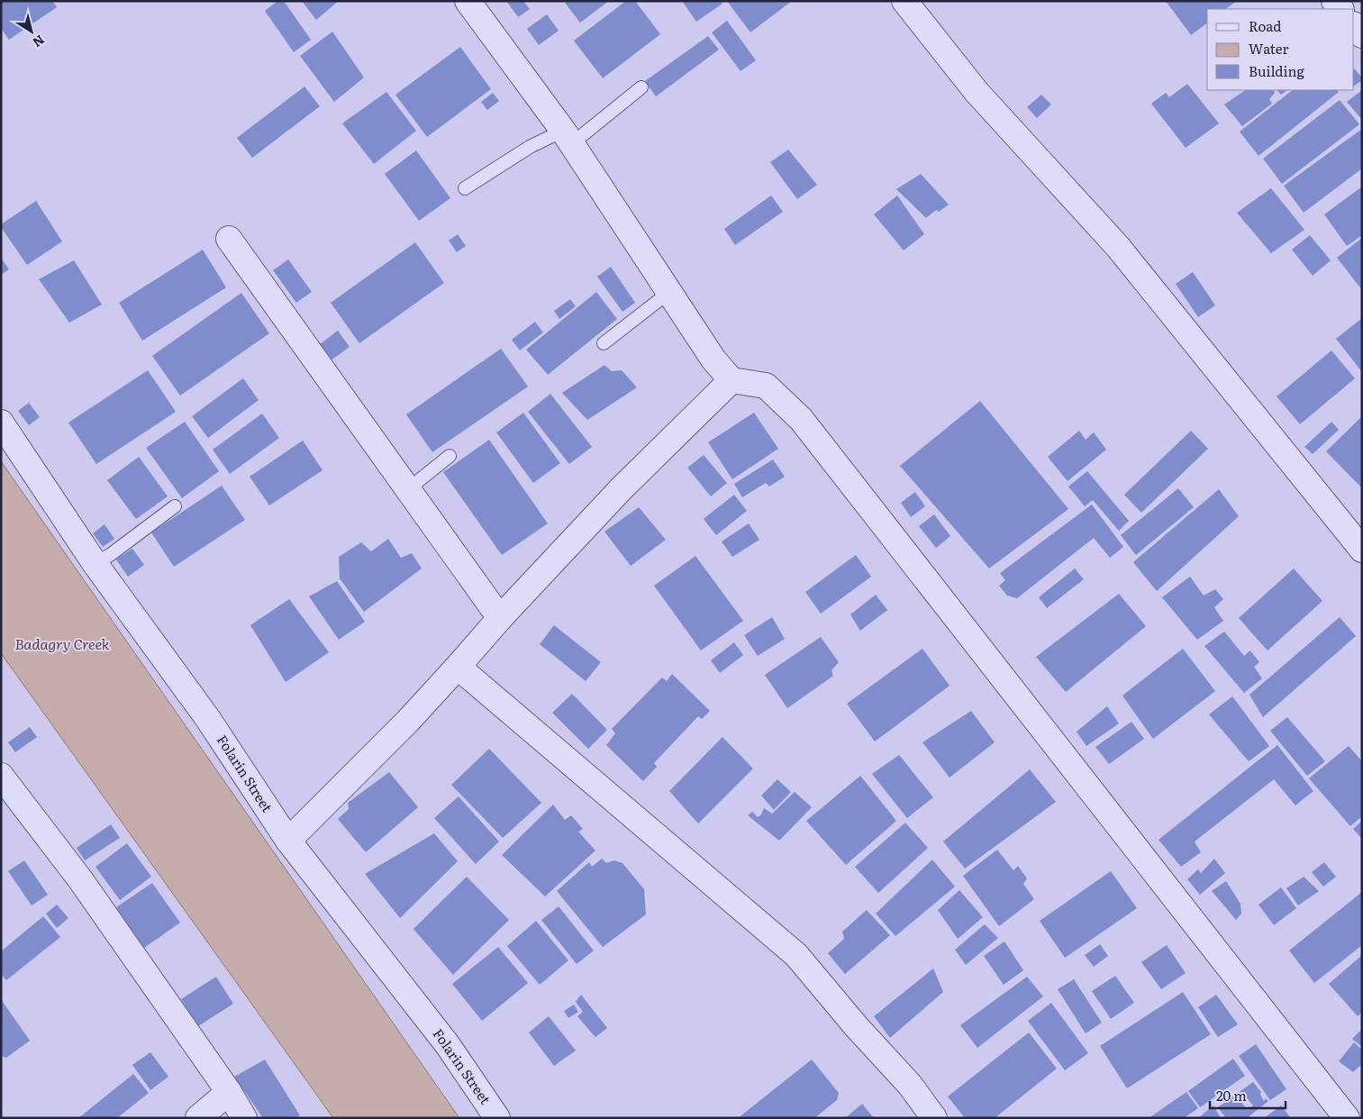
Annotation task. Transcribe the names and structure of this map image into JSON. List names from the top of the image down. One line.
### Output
{"streets":{"street":["Folarin Street"]},"water":["Badagry Creek"],"legend":["Road","Water","Building"],"scale_bar":"20 m","north":"bottom right"}
